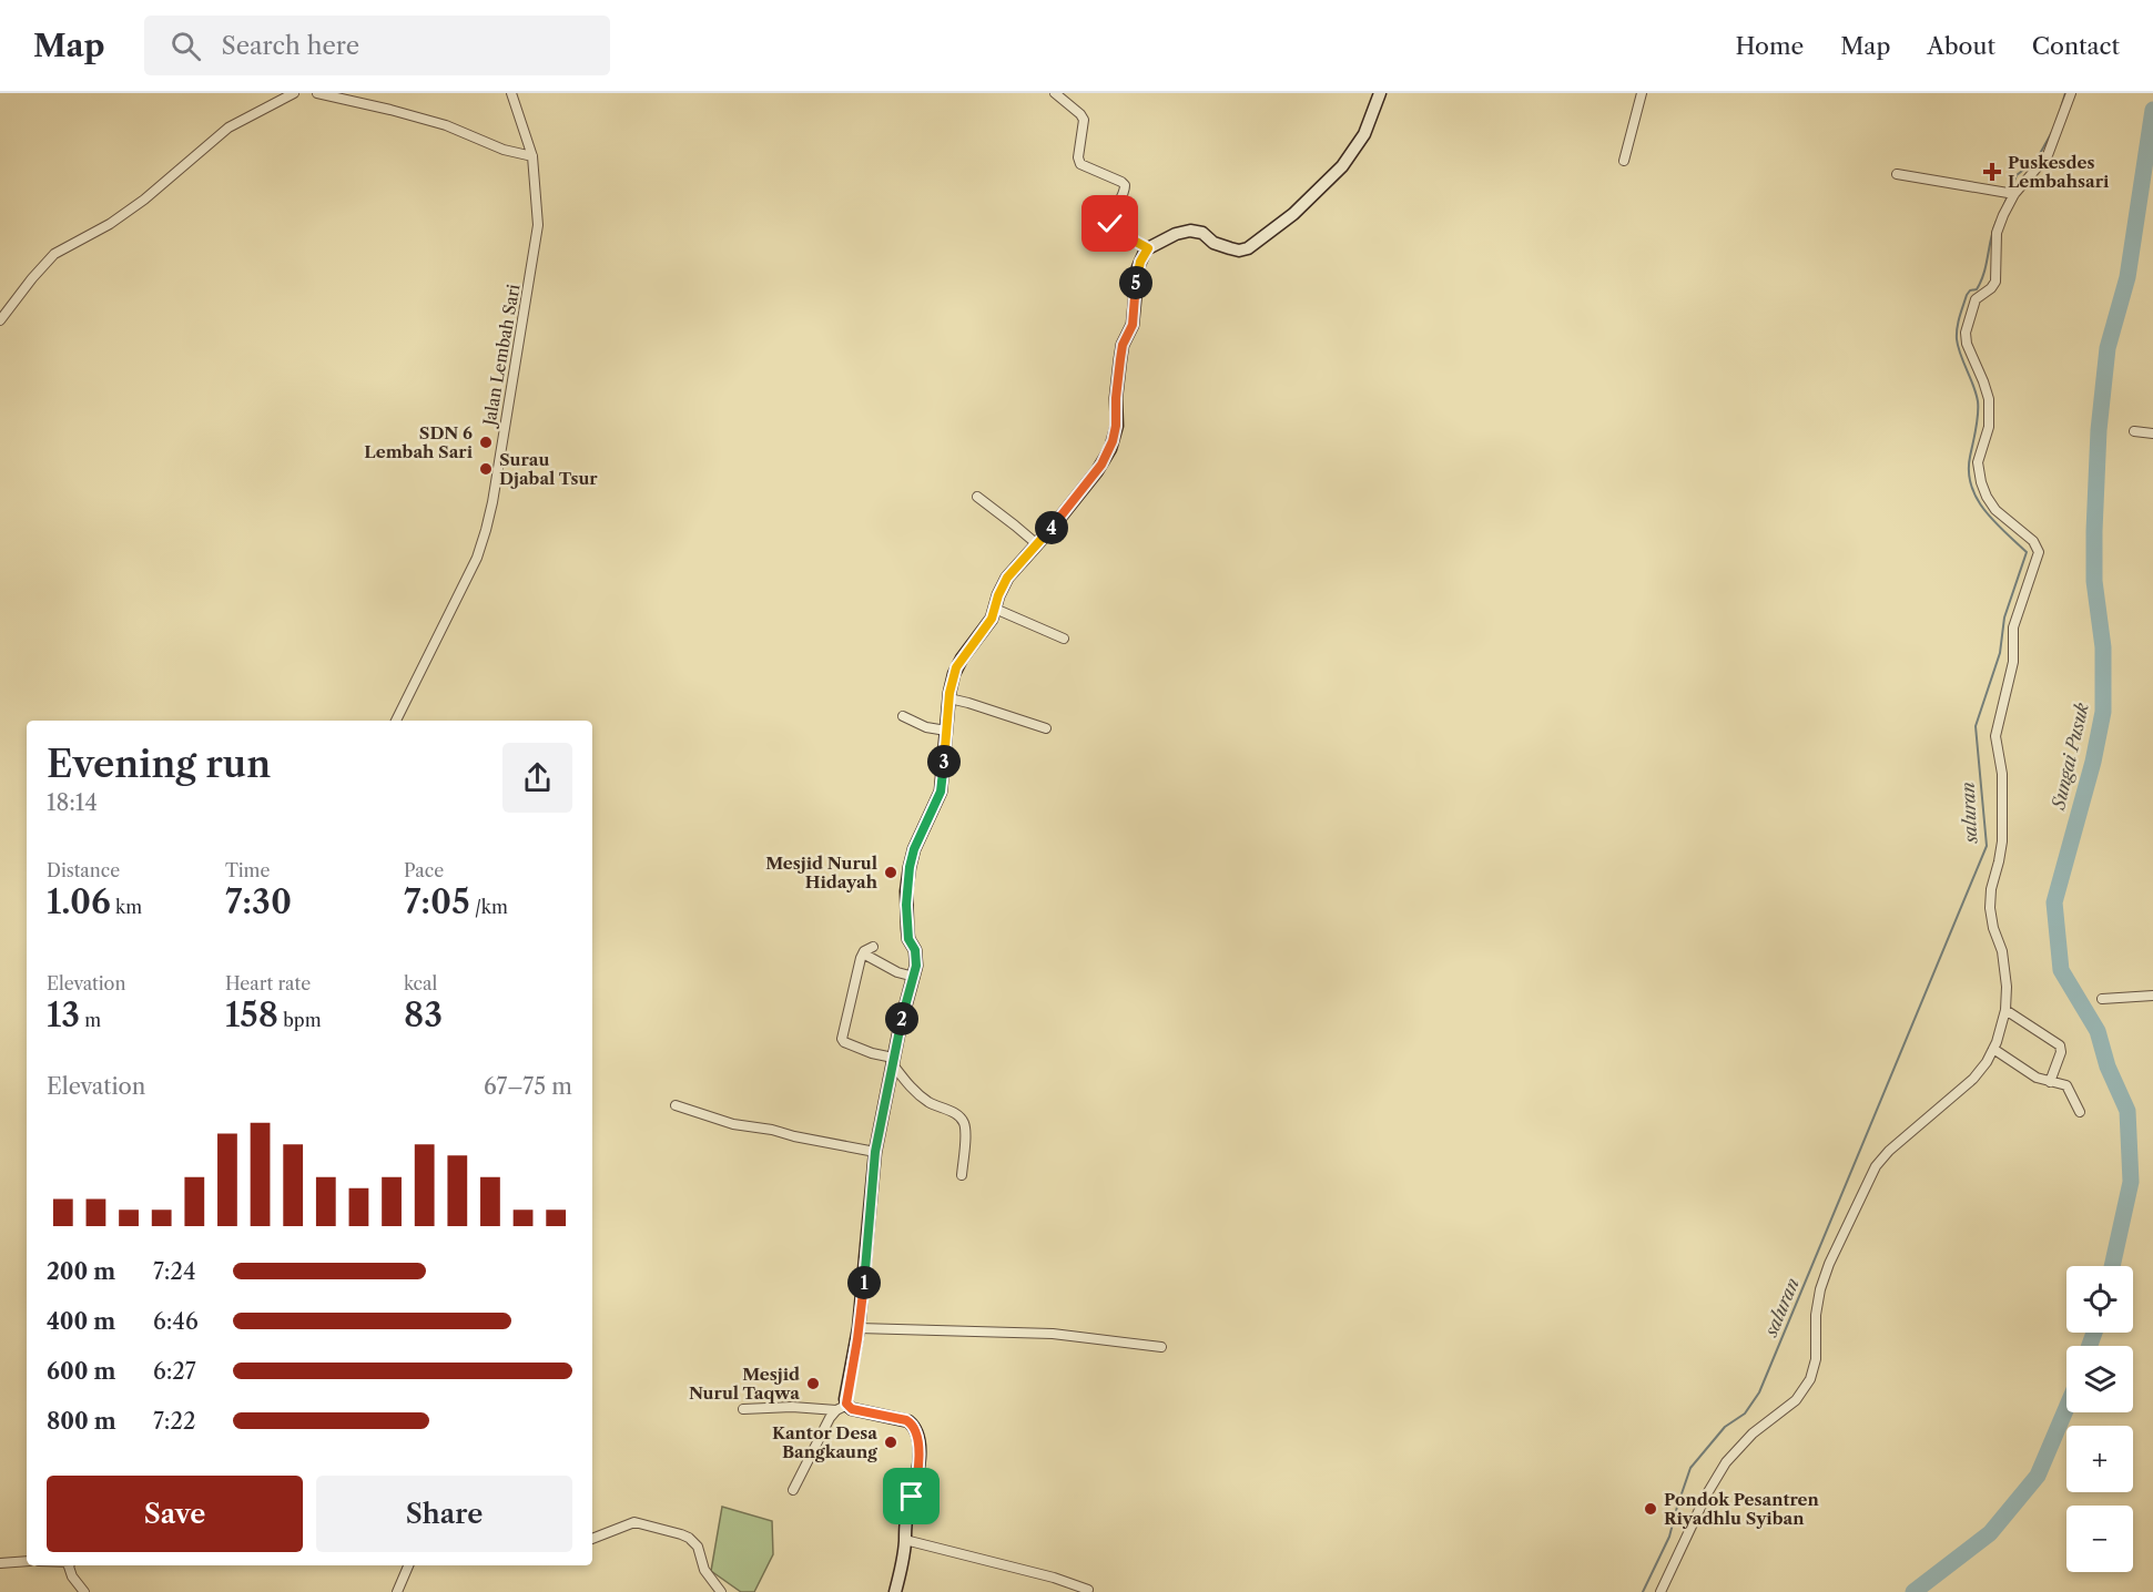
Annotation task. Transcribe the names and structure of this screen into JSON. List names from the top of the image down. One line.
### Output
{"streets":{"street":["Jalan Lembah Sari"]},"water":["Sungai Pusuk","saluran"],"places":{"health":["Puskesdes Lembahsari"],"other":["SDN 6 Lembah Sari","Surau Djabal Tsur","Mesjid Nurul Hidayah","Mesjid Nurul Taqwa","Kantor Desa Bangkaung","Pondok Pesantren Riyadhlu Syiban"]},"page":{"header":"Map","search":"Search here","nav":["Home","Map","About","Contact"],"pins":["5","4","3","2","1"],"heading":["Evening run","18:14"],"stats":[["Distance","1.06 km"],["Time","7:30"],["Pace","7:05 /km"],["Elevation","13 m"],["Heart rate","158 bpm"],["kcal","83"]],"chart":["Elevation","67–75 m"],"list":[{"name":"200 m","note":"7:24"},{"name":"400 m","note":"6:46"},{"name":"600 m","note":"6:27"},{"name":"800 m","note":"7:22"}],"map_buttons":["+","−"],"buttons":["Save","Share"]}}
